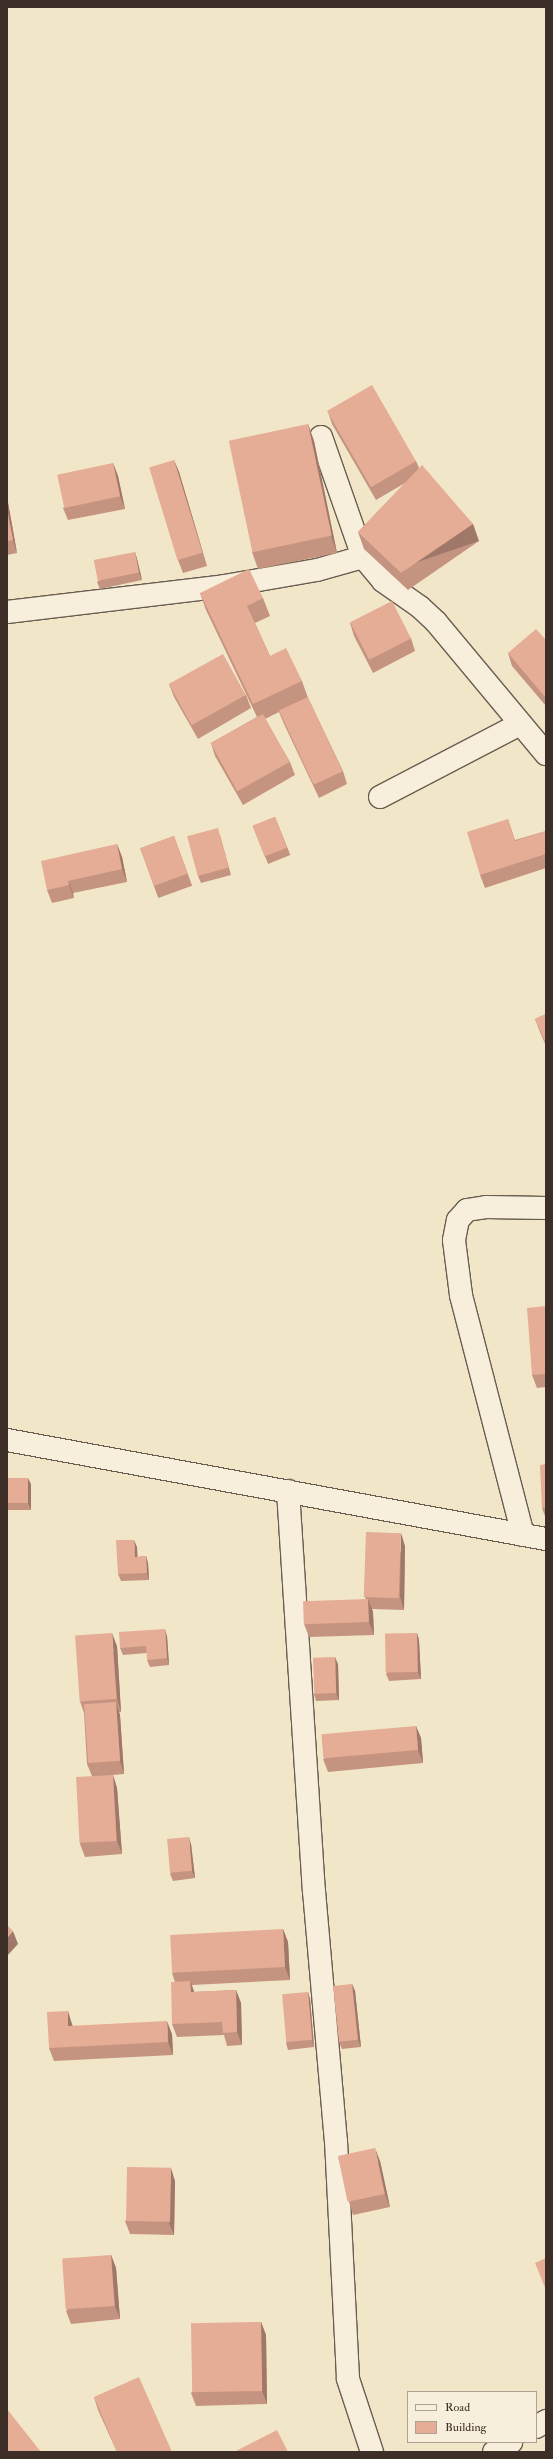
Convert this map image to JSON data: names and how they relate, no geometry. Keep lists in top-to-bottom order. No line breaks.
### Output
{"legend":["Road","Building"]}
